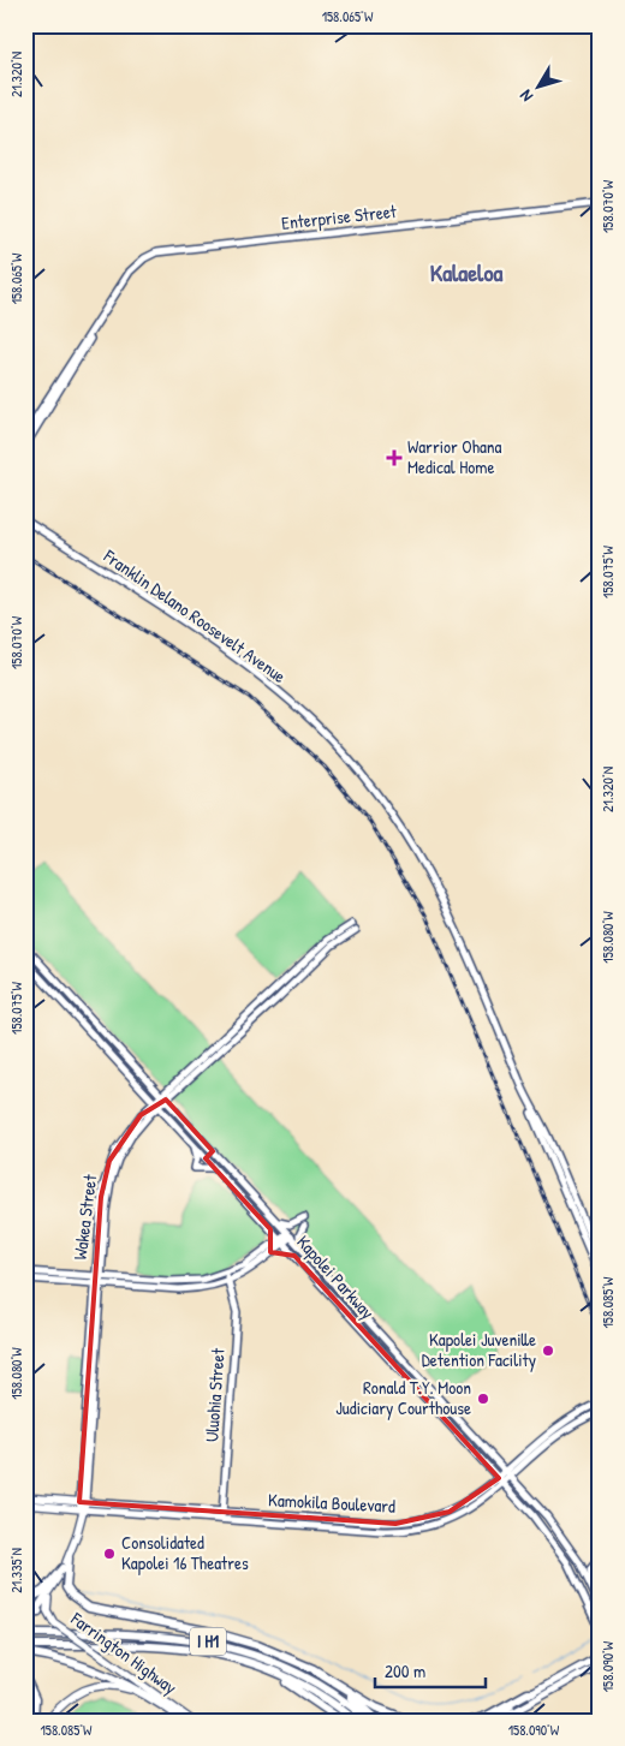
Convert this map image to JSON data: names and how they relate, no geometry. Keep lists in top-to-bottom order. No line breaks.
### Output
{"streets":{"highway":["I H1"],"main road":["Enterprise Street","Franklin Delano Roosevelt Avenue","Wakea Street","Kapolei Parkway","Uluohia Street","Kamokila Boulevard","Farrington Highway"]},"crossings":[["Wakea Street","Kapolei Parkway"],["Wakea Street","Kamokila Boulevard"],["Wakea Street","I H1"],["Wakea Street","Farrington Highway"],["Kapolei Parkway","Kamokila Boulevard"],["Uluohia Street","Kamokila Boulevard"]],"districts":["Kalaeloa"],"places":{"health":["Warrior Ohana Medical Home"],"other":["Kapolei Juvenille Detention Facility","Ronald T.Y. Moon Judiciary Courthouse","Consolidated Kapolei 16 Theatres"]},"scale_bar":"200 m","north":"bottom left","coordinates":["158.065°W","21.320°N","158.070°W","158.075°W","158.080°W","158.085°W","21.335°N","158.090°W"]}
